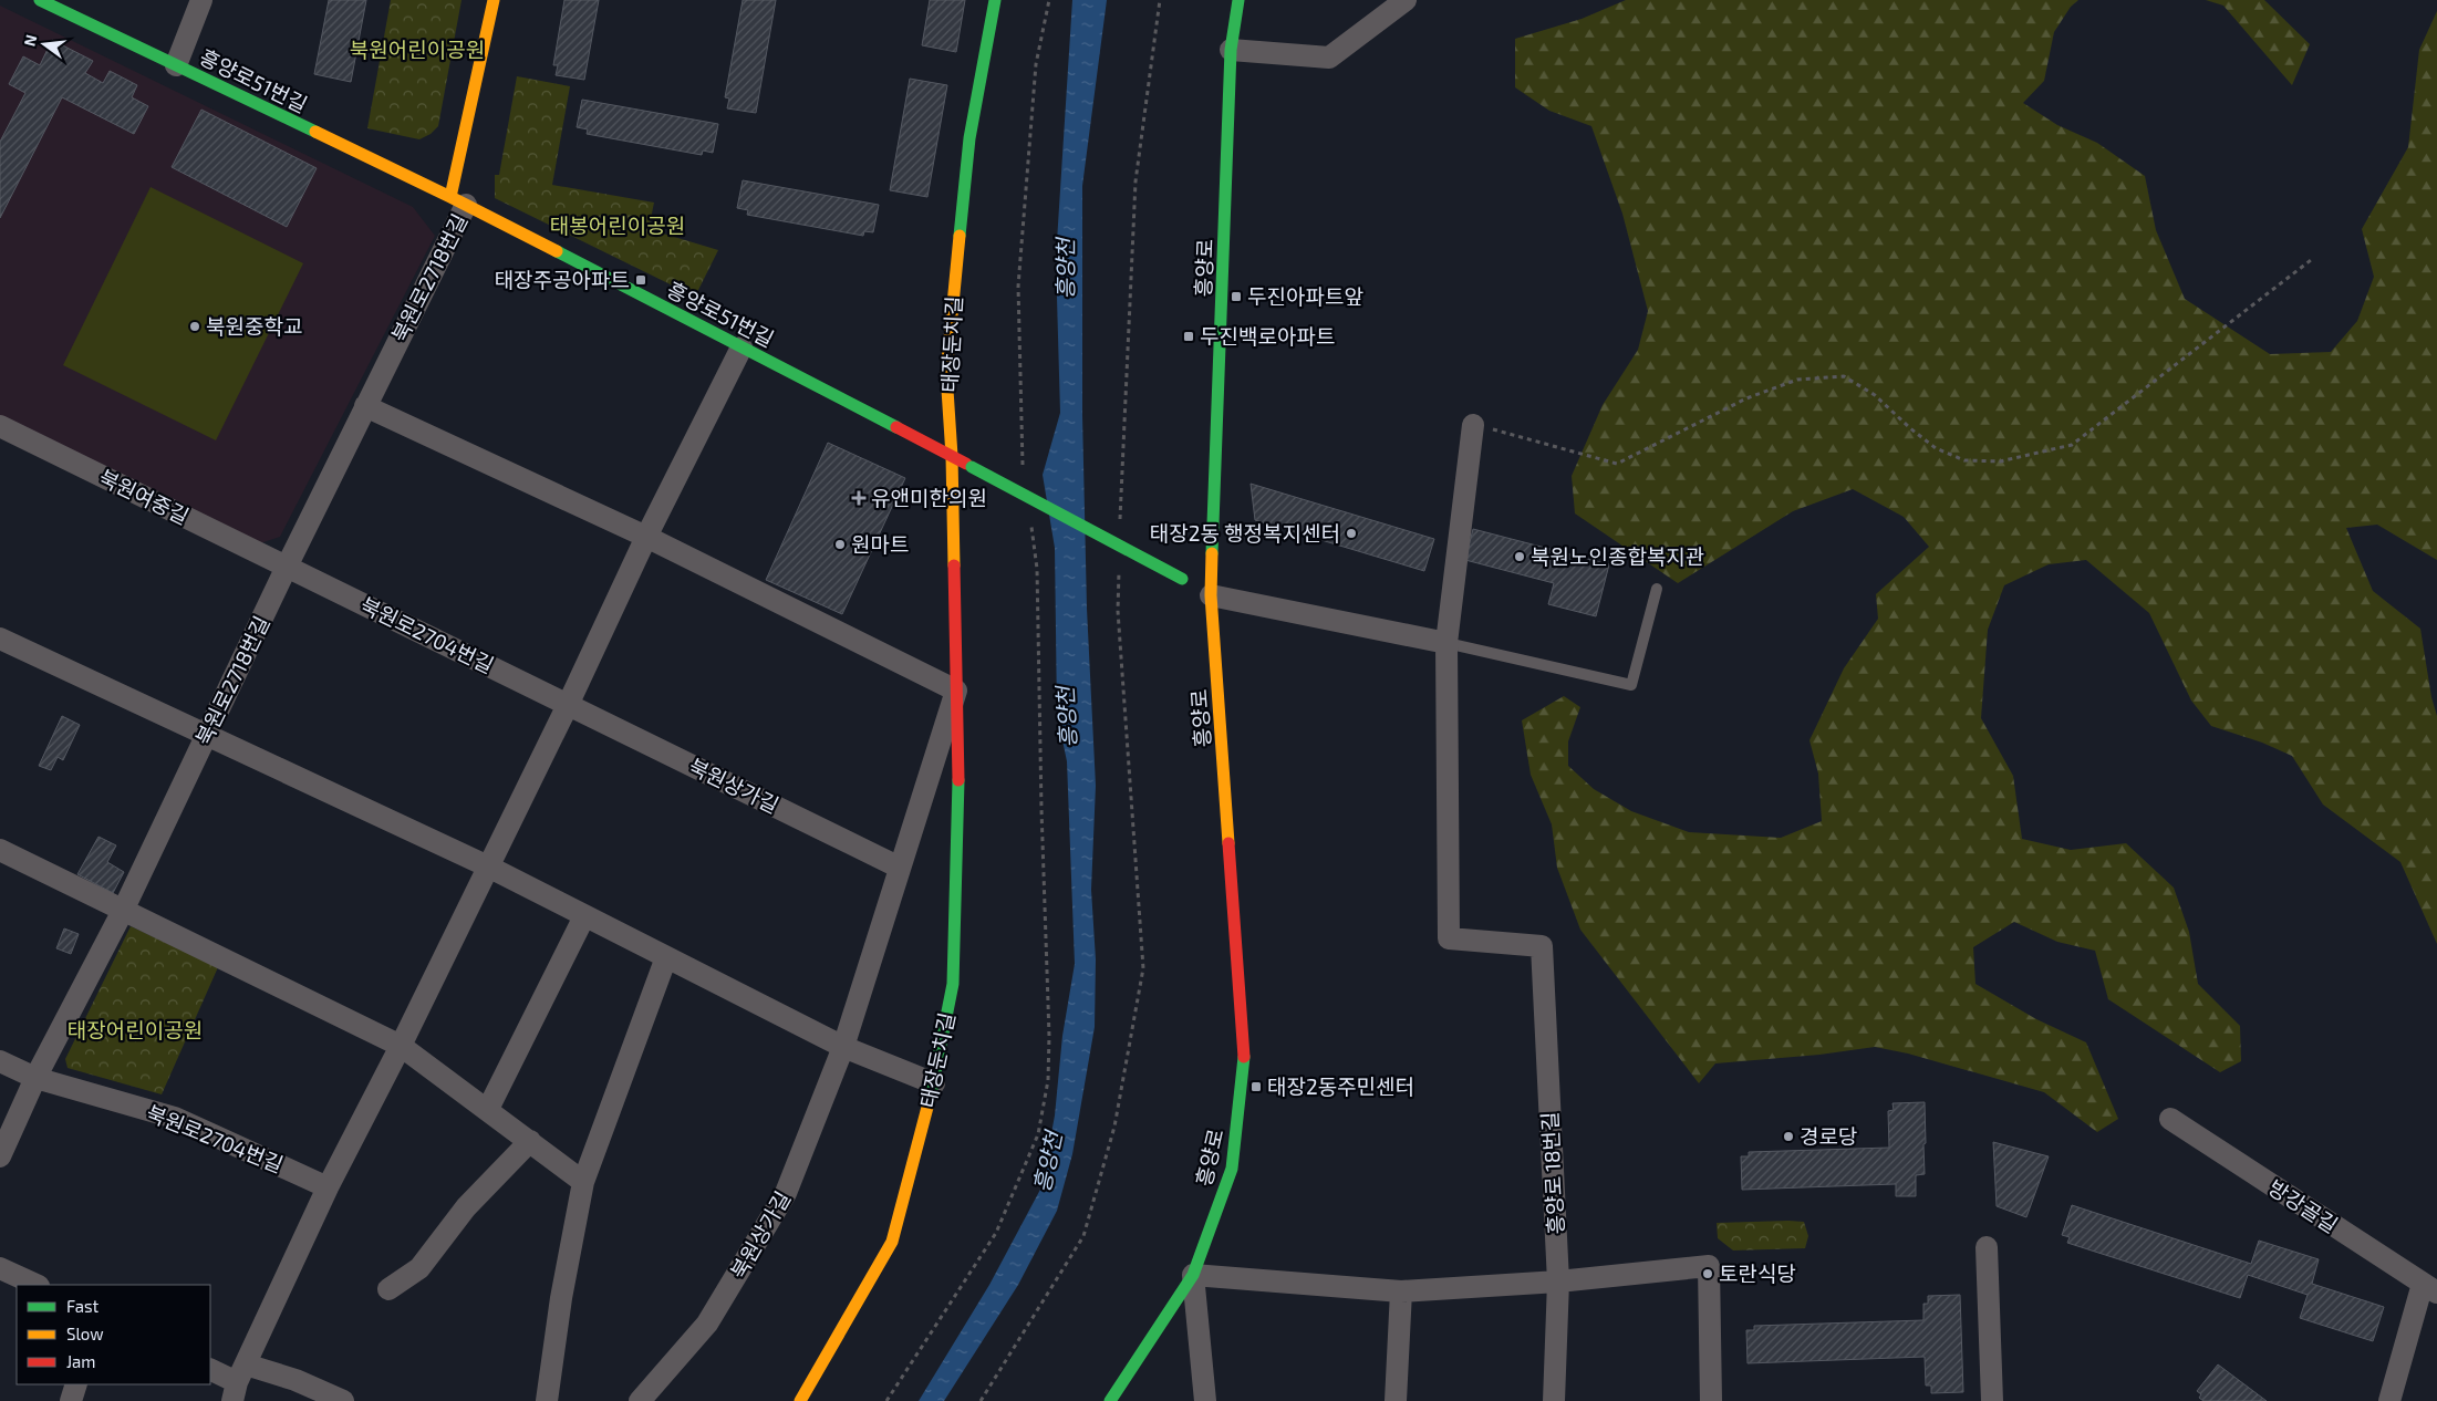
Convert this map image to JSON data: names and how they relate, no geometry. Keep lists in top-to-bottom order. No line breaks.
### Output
{"streets":{"street":["흥양로51번길","흥양로","북원로2718번길","태장둔치길","북원여중길","북원로2704번길","북원상가길","흥양로 18번길","방강골길"]},"crossings":[["흥양로51번길","흥양로"],["흥양로51번길","북원로2718번길"],["흥양로51번길","태장둔치길"],["북원로2718번길","북원여중길"],["북원로2718번길","북원로2704번길"],["태장둔치길","북원상가길"],["북원여중길","북원로2704번길"],["북원로2704번길","북원상가길"]],"water":["흥양천"],"parks":["북원어린이공원","태봉어린이공원","태장어린이공원"],"places":{"transit":["태장주공아파트","두진아파트앞","두진백로아파트","태장2동주민센터"],"other":["북원중학교","태장2동 행정복지센터","원마트","북원노인종합복지관","경로당","토란식당"],"health":["유앤미한의원"]},"legend":["Fast","Slow","Jam"],"north":"left"}
